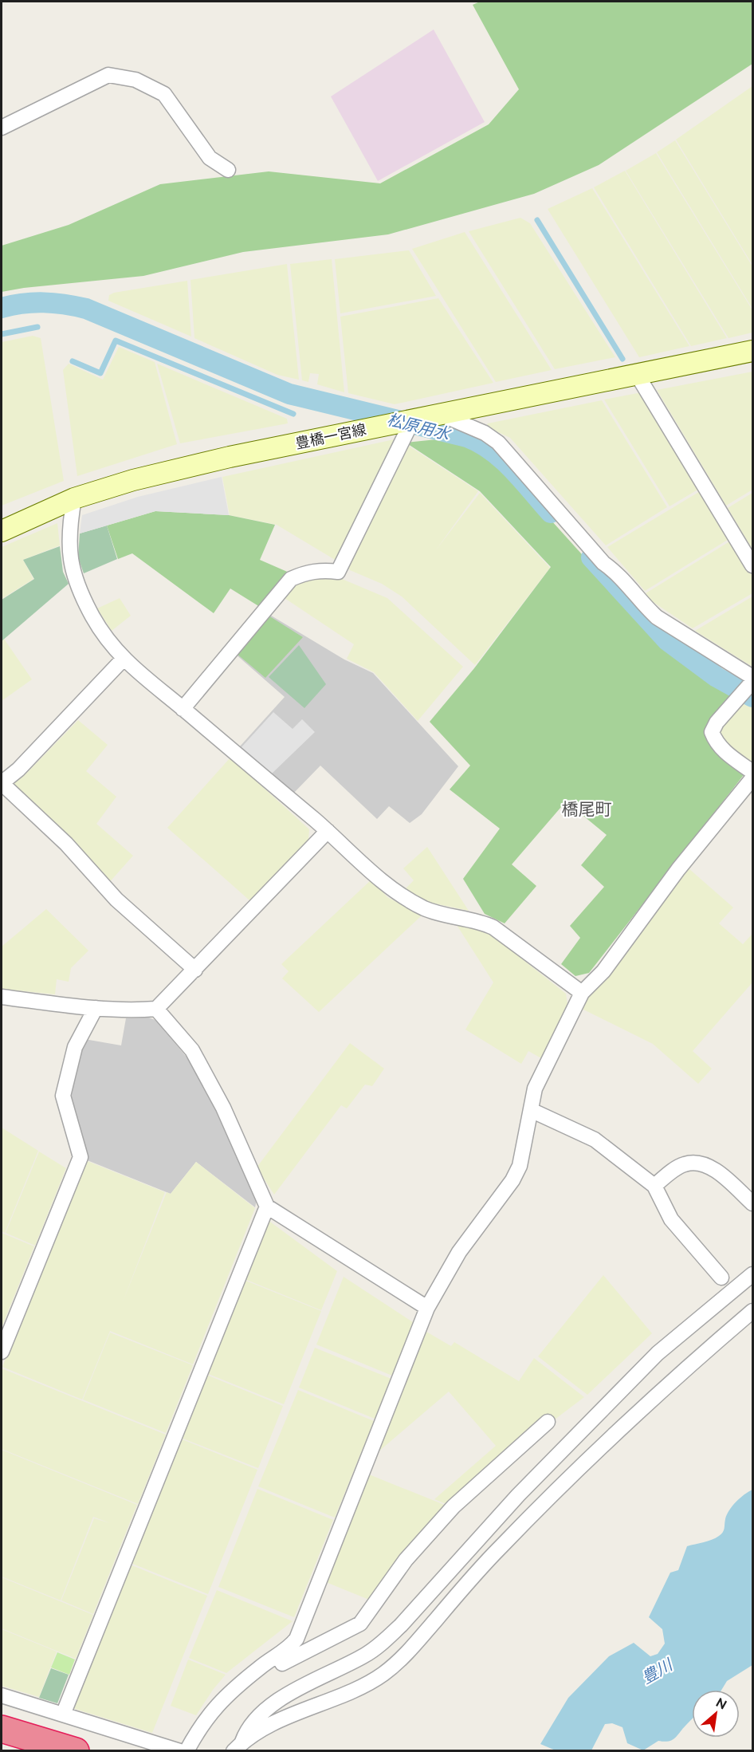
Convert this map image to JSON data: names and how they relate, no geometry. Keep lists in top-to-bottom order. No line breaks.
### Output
{"streets":{"main road":["豊橋一宮線"]},"districts":["橋尾町"],"water":["松原用水","豊川"],"north":"top right"}
